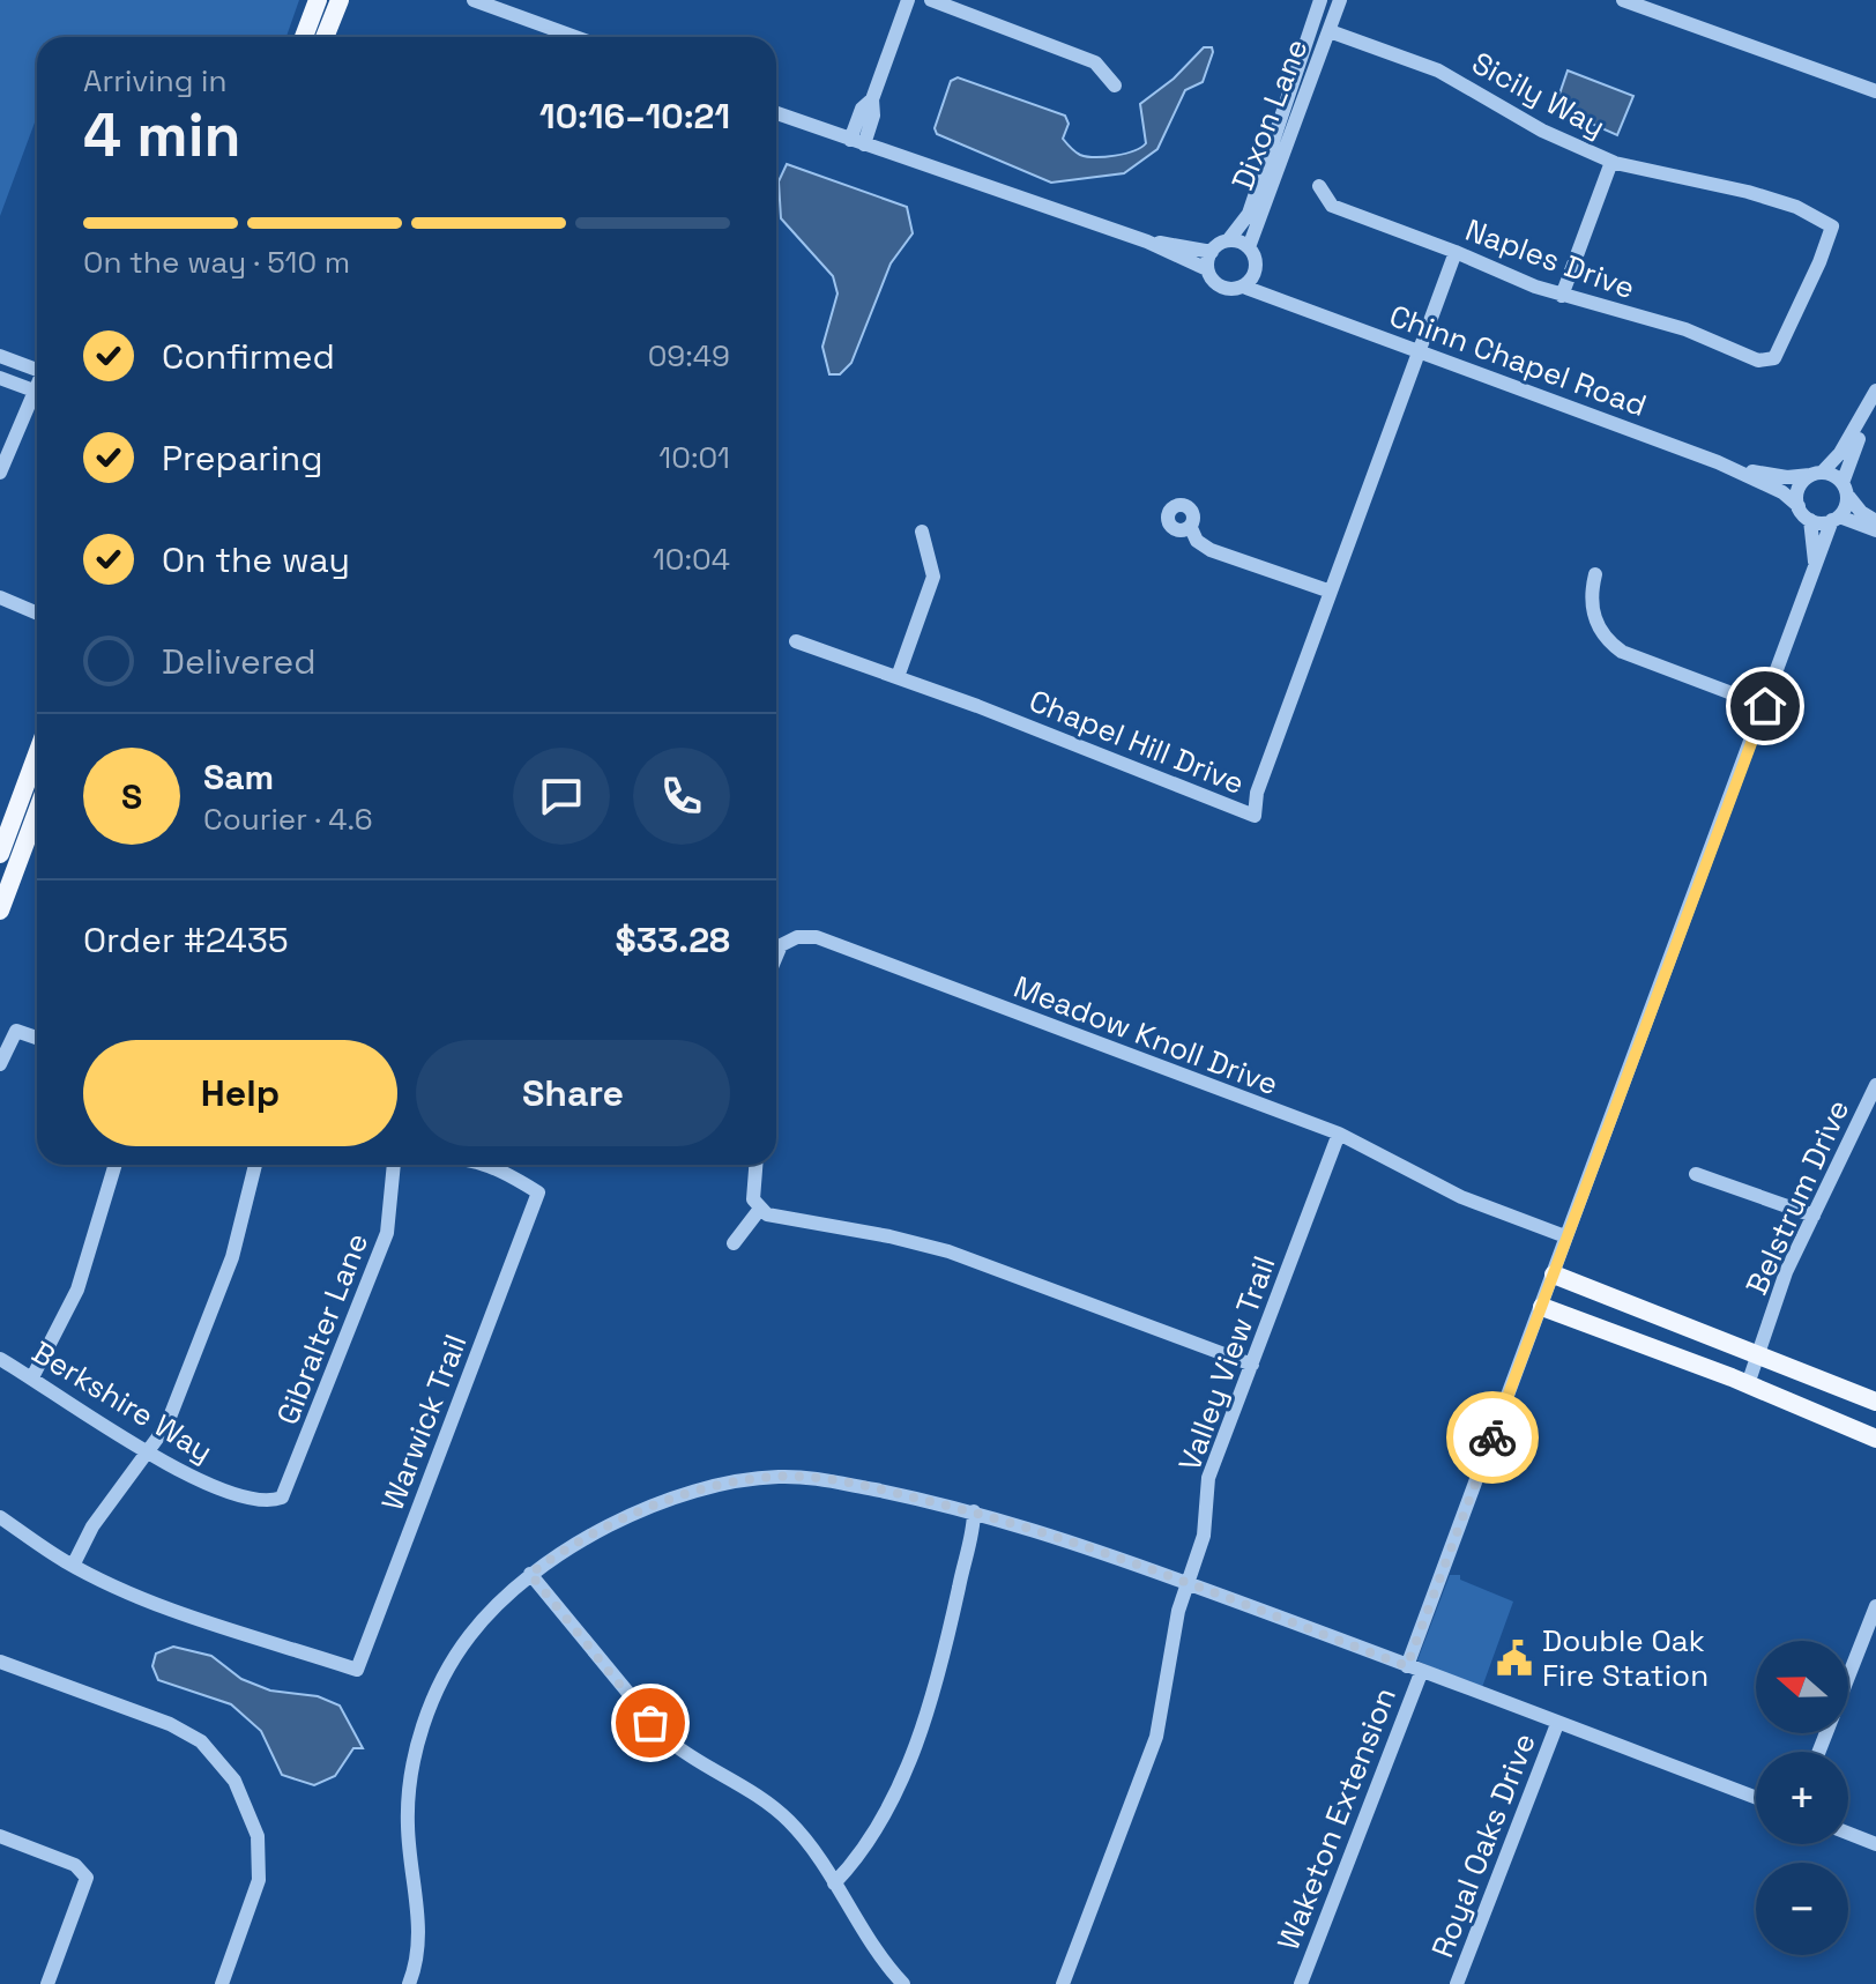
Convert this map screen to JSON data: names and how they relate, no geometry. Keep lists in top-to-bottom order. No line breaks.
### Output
{"streets":{"street":["Sicily Way","Dixon Lane","Naples Drive","Chinn Chapel Road","Chapel Hill Drive","Meadow Knoll Drive","Belstrum Drive","Gibralter Lane","Valley View Trail","Berkshire Way","Warwick Trail","Waketon Extension","Royal Oaks Drive"]},"crossings":[["Sicily Way","Dixon Lane"],["Sicily Way","Naples Drive"],["Dixon Lane","Chinn Chapel Road"],["Naples Drive","Chapel Hill Drive"],["Chinn Chapel Road","Chapel Hill Drive"],["Chinn Chapel Road","Waketon Extension"],["Meadow Knoll Drive","Valley View Trail"],["Meadow Knoll Drive","Waketon Extension"],["Gibralter Lane","Berkshire Way"]],"places":{"public building":["Double Oak Fire Station"]},"north":"left","page":{"heading":["4 min","Arriving in","10:16–10:21"],"panel":["Sam","Courier · 4.6","Order #2435","$33.28"],"bar":"On the way · 510 m","list":[["Confirmed","09:49"],["Preparing","10:01"],["On the way","10:04"],"Delivered"],"round":"S","buttons":["Help","Share"],"map_buttons":["+","−"]}}
